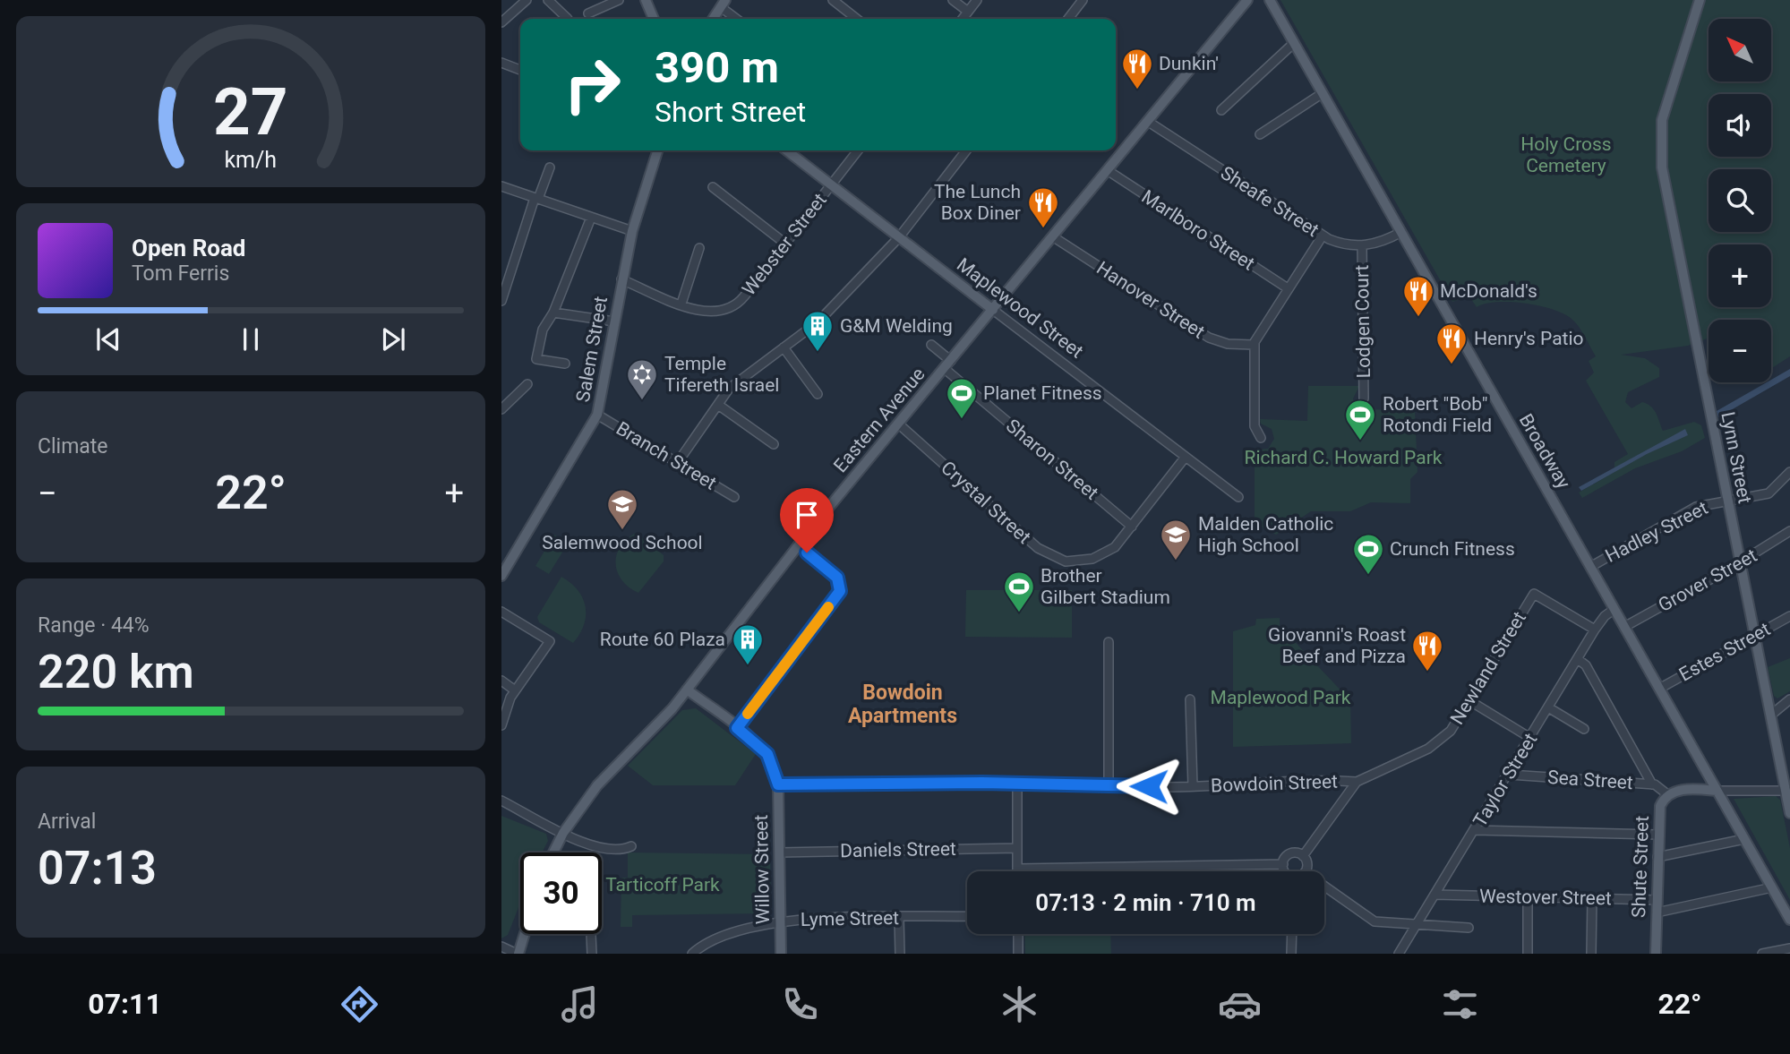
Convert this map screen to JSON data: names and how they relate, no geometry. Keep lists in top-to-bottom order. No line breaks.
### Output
{"streets":{"main road":["Maplewood Street","Salem Street","Eastern Avenue","Broadway","Lynn Street","Shute Street","Willow Street"],"street":["Sheafe Street","Marlboro Street","Webster Street","Hanover Street","Lodgen Court","Branch Street","Sharon Street","Crystal Street","Hadley Street","Grover Street","Estes Street","Newland Street","Taylor Street","Sea Street","Bowdoin Street","Daniels Street","Westover Street","Lyme Street"]},"crossings":[["Sheafe Street","Lodgen Court"],["Sheafe Street","Eastern Avenue"],["Sheafe Street","Broadway"],["Marlboro Street","Eastern Avenue"],["Webster Street","Maplewood Street"],["Webster Street","Salem Street"],["Hanover Street","Eastern Avenue"],["Maplewood Street","Eastern Avenue"],["Maplewood Street","Crystal Street"],["Salem Street","Branch Street"],["Eastern Avenue","Sharon Street"],["Eastern Avenue","Crystal Street"],["Eastern Avenue","Willow Street"],["Broadway","Hadley Street"],["Broadway","Grover Street"],["Broadway","Estes Street"],["Broadway","Taylor Street"],["Broadway","Shute Street"],["Lynn Street","Hadley Street"],["Lynn Street","Grover Street"],["Lynn Street","Estes Street"],["Lynn Street","Shute Street"],["Sharon Street","Crystal Street"],["Newland Street","Taylor Street"],["Newland Street","Bowdoin Street"],["Taylor Street","Sea Street"],["Taylor Street","Westover Street"],["Sea Street","Shute Street"],["Bowdoin Street","Willow Street"],["Daniels Street","Willow Street"],["Shute Street","Westover Street"],["Willow Street","Lyme Street"]],"districts":["Bowdoin Apartments"],"parks":["Holy Cross Cemetery","Richard C. Howard Park","Maplewood Park","Tarticoff Park"],"places":{"restaurant":["Dunkin'","The Lunch Box Diner","McDonald's","Henry's Patio","Giovanni's Roast Beef and Pizza"],"building":["G&M Welding","Route 60 Plaza"],"synagogue":["Temple Tifereth Israel"],"sports":["Planet Fitness","Robert \"Bob\" Rotondi Field","Crunch Fitness","Brother Gilbert Stadium"],"school or university":["Salemwood School","Malden Catholic High School"]},"north":"top left","page":{"map_buttons":["+","−"],"turn":["390 m","Short Street"],"song":["Open Road","Tom Ferris"],"tile":["Climate",["Range · 44%","220 km"],["Arrival","07:13"]],"heat":["−","22°","+"],"limit":"30","trip":"07:13 · 2 min · 710 m","tabs":["07:11","22°"],"gauge":["27","km/h"]}}
